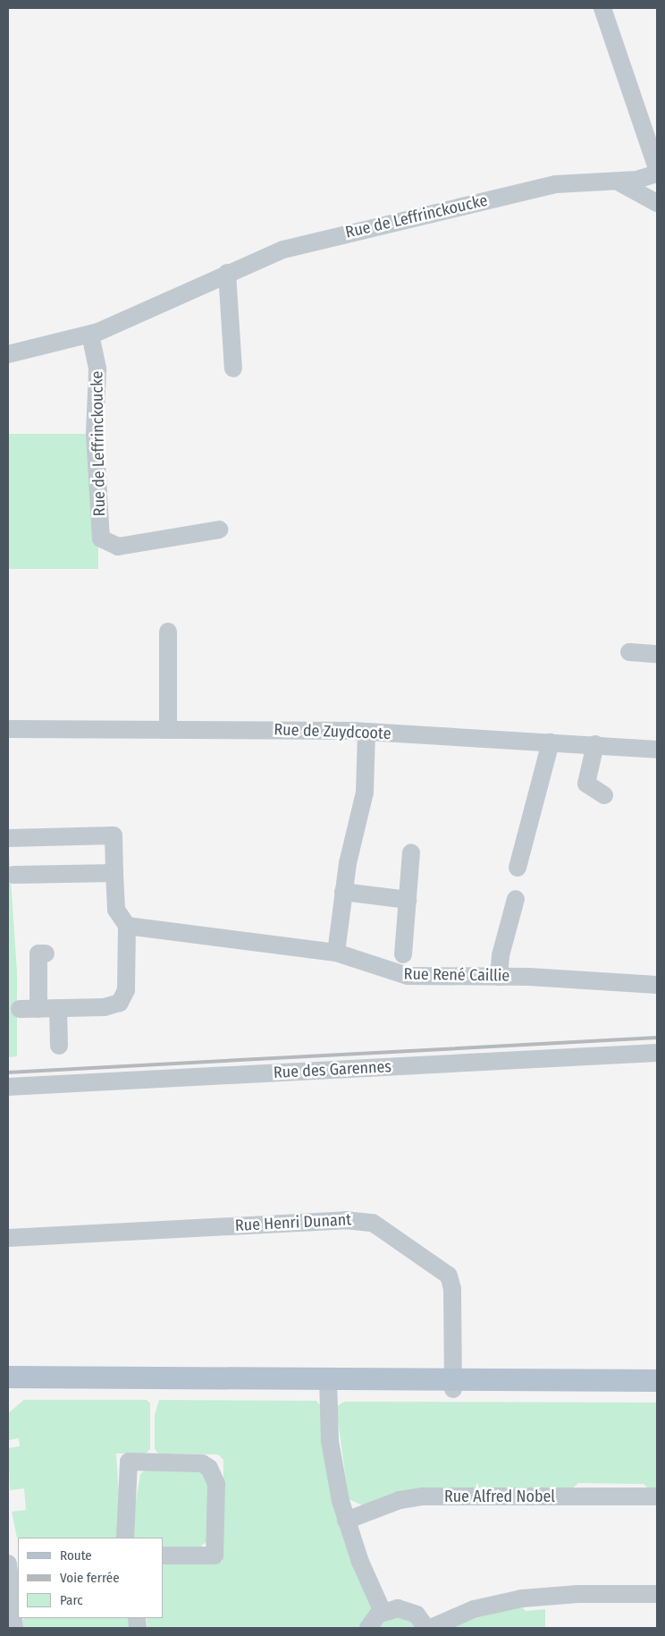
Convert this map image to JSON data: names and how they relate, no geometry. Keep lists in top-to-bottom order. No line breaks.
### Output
{"streets":{"street":["Rue de Leffrinckoucke","Rue de Zuydcoote","Rue René Caillie","Rue des Garennes","Rue Henri Dunant","Rue Alfred Nobel"]},"legend":["Route","Voie ferrée","Parc"]}
